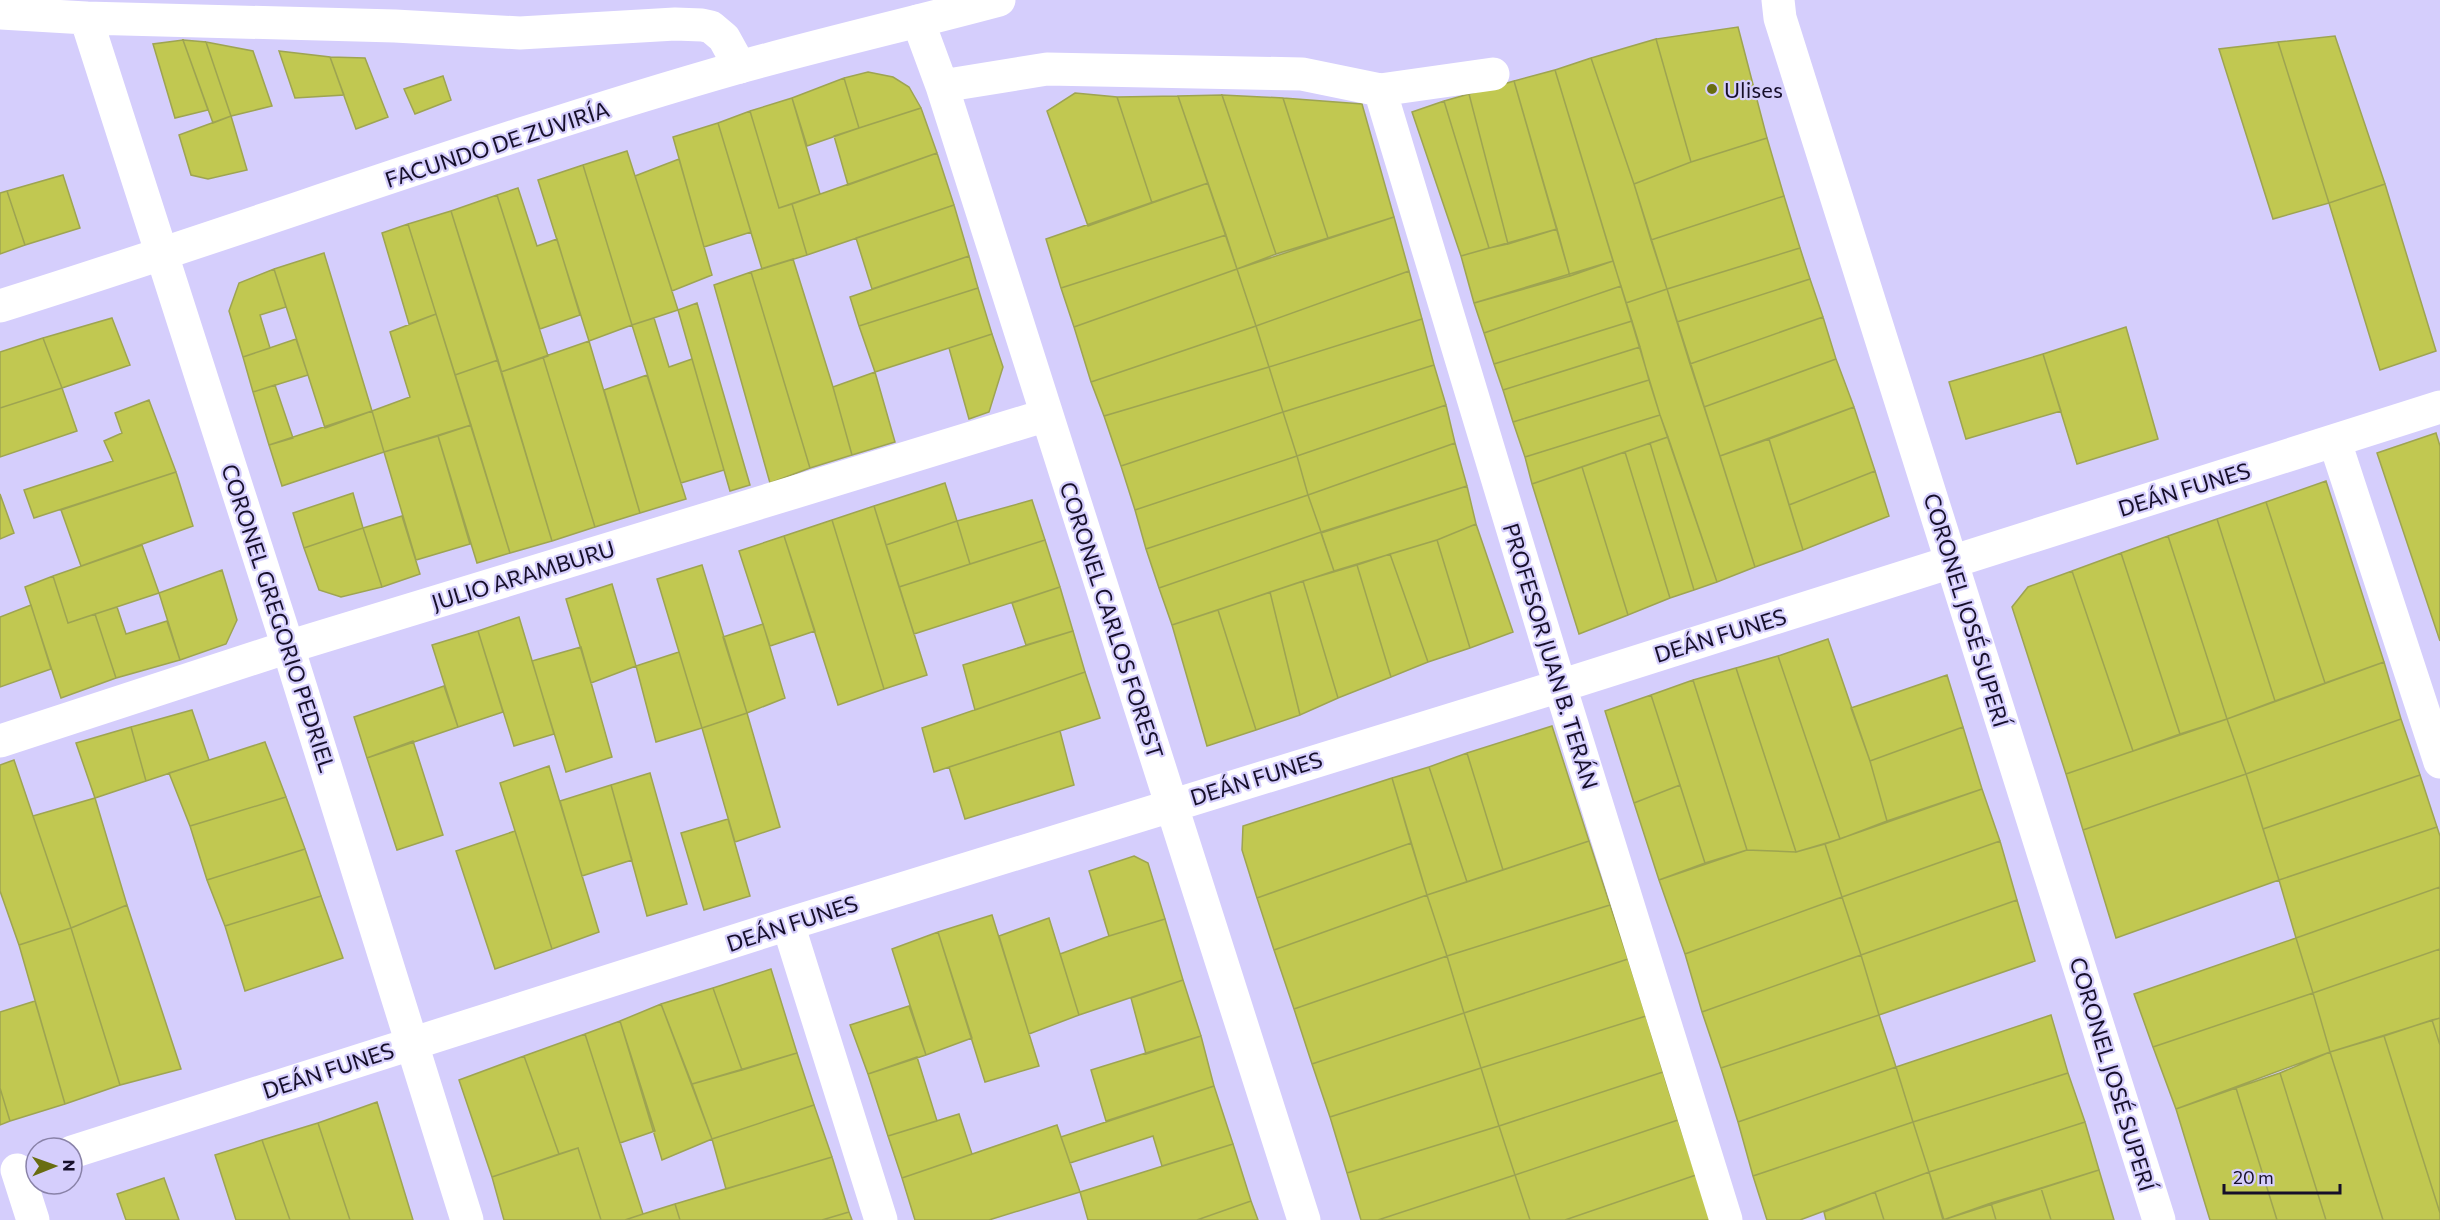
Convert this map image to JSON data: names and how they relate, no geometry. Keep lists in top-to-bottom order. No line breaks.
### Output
{"streets":{"street":["FACUNDO DE ZUVIRÍA","DEÁN FUNES","JULIO ARAMBURU","CORONEL JOSÉ SUPERÍ","CORONEL GREGORIO PEDRIEL","CORONEL CARLOS FOREST","PROFESOR JUAN B. TERÁN"]},"crossings":[["FACUNDO DE ZUVIRÍA","CORONEL GREGORIO PEDRIEL"],["FACUNDO DE ZUVIRÍA","CORONEL CARLOS FOREST"],["DEÁN FUNES","CORONEL JOSÉ SUPERÍ"],["DEÁN FUNES","CORONEL GREGORIO PEDRIEL"],["DEÁN FUNES","CORONEL CARLOS FOREST"],["DEÁN FUNES","PROFESOR JUAN B. TERÁN"],["JULIO ARAMBURU","CORONEL GREGORIO PEDRIEL"],["JULIO ARAMBURU","CORONEL CARLOS FOREST"]],"places":["Ulises"],"scale_bar":"20 m","north":"right"}
